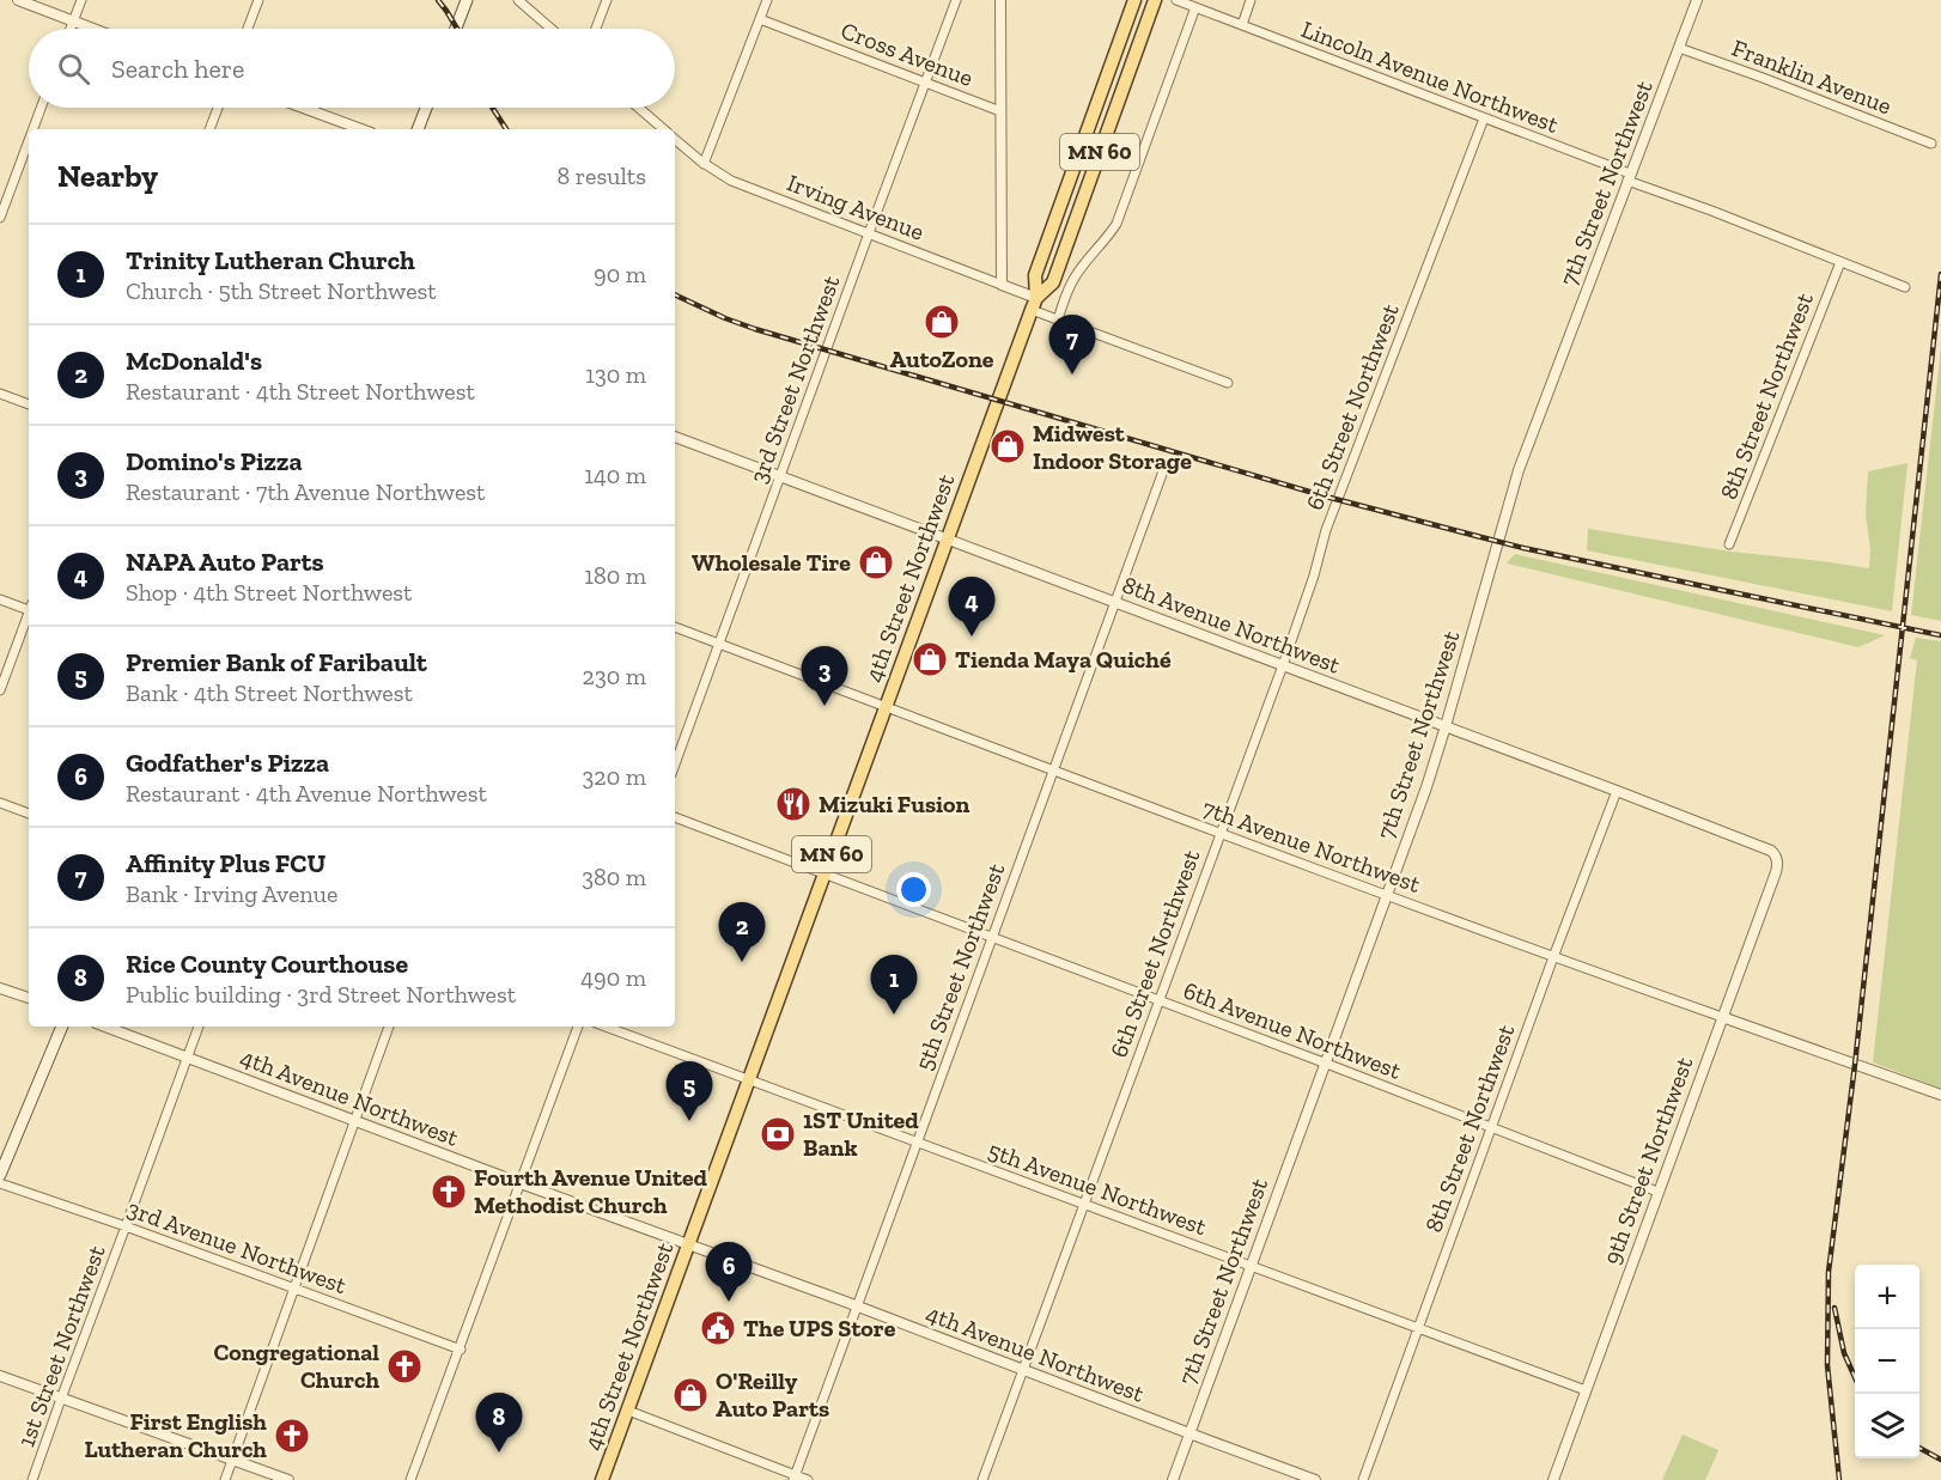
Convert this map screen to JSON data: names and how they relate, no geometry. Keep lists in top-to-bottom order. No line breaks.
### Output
{"streets":{"main road":["MN 60","4th Street Northwest"],"street":["Cross Avenue","Lincoln Avenue Northwest","Franklin Avenue","7th Street Northwest","Irving Avenue","3rd Street Northwest","8th Street Northwest","6th Street Northwest","8th Avenue Northwest","7th Avenue Northwest","5th Street Northwest","6th Avenue Northwest","4th Avenue Northwest","9th Street Northwest","5th Avenue Northwest","3rd Avenue Northwest","1st Street Northwest"]},"crossings":[["Cross Avenue","3rd Street Northwest"],["Lincoln Avenue Northwest","7th Street Northwest"],["Lincoln Avenue Northwest","8th Street Northwest"],["Lincoln Avenue Northwest","6th Street Northwest"],["Franklin Avenue","7th Street Northwest"],["MN 60","Irving Avenue"],["MN 60","4th Street Northwest"],["7th Street Northwest","8th Avenue Northwest"],["7th Street Northwest","7th Avenue Northwest"],["7th Street Northwest","6th Avenue Northwest"],["7th Street Northwest","4th Avenue Northwest"],["7th Street Northwest","5th Avenue Northwest"],["Irving Avenue","3rd Street Northwest"],["Irving Avenue","4th Street Northwest"],["3rd Street Northwest","8th Avenue Northwest"],["3rd Street Northwest","7th Avenue Northwest"],["8th Street Northwest","8th Avenue Northwest"],["8th Street Northwest","7th Avenue Northwest"],["8th Street Northwest","6th Avenue Northwest"],["8th Street Northwest","5th Avenue Northwest"],["6th Street Northwest","8th Avenue Northwest"],["6th Street Northwest","7th Avenue Northwest"],["6th Street Northwest","6th Avenue Northwest"],["6th Street Northwest","4th Avenue Northwest"],["6th Street Northwest","5th Avenue Northwest"],["4th Street Northwest","8th Avenue Northwest"],["4th Street Northwest","7th Avenue Northwest"],["4th Street Northwest","6th Avenue Northwest"],["4th Street Northwest","4th Avenue Northwest"],["4th Street Northwest","5th Avenue Northwest"],["8th Avenue Northwest","5th Street Northwest"],["8th Avenue Northwest","9th Street Northwest"],["7th Avenue Northwest","5th Street Northwest"],["7th Avenue Northwest","9th Street Northwest"],["5th Street Northwest","6th Avenue Northwest"],["5th Street Northwest","4th Avenue Northwest"],["5th Street Northwest","5th Avenue Northwest"],["6th Avenue Northwest","9th Street Northwest"],["4th Avenue Northwest","1st Street Northwest"],["9th Street Northwest","5th Avenue Northwest"],["3rd Avenue Northwest","1st Street Northwest"]],"places":{"shop":["AutoZone","Midwest Indoor Storage","Wholesale Tire","Tienda Maya Quiché","O'Reilly Auto Parts"],"restaurant":["Mizuki Fusion"],"bank":["1ST United Bank"],"church":["Fourth Avenue United Methodist Church","Congregational Church","First English Lutheran Church"],"public building":["The UPS Store"]},"page":{"search":"Search here","heading":["Nearby","8 results"],"list":[{"mark":"1","name":"Trinity Lutheran Church","note":"Church · 5th Street Northwest","value":"90 m"},{"mark":"2","name":"McDonald's","note":"Restaurant · 4th Street Northwest","value":"130 m"},{"mark":"3","name":"Domino's Pizza","note":"Restaurant · 7th Avenue Northwest","value":"140 m"},{"mark":"4","name":"NAPA Auto Parts","note":"Shop · 4th Street Northwest","value":"180 m"},{"mark":"5","name":"Premier Bank of Faribault","note":"Bank · 4th Street Northwest","value":"230 m"},{"mark":"6","name":"Godfather's Pizza","note":"Restaurant · 4th Avenue Northwest","value":"320 m"},{"mark":"7","name":"Affinity Plus FCU","note":"Bank · Irving Avenue","value":"380 m"},{"mark":"8","name":"Rice County Courthouse","note":"Public building · 3rd Street Northwest","value":"490 m"}],"pins":["7","4","3","2","1","5","6","8"],"map_buttons":["+","−"]}}
